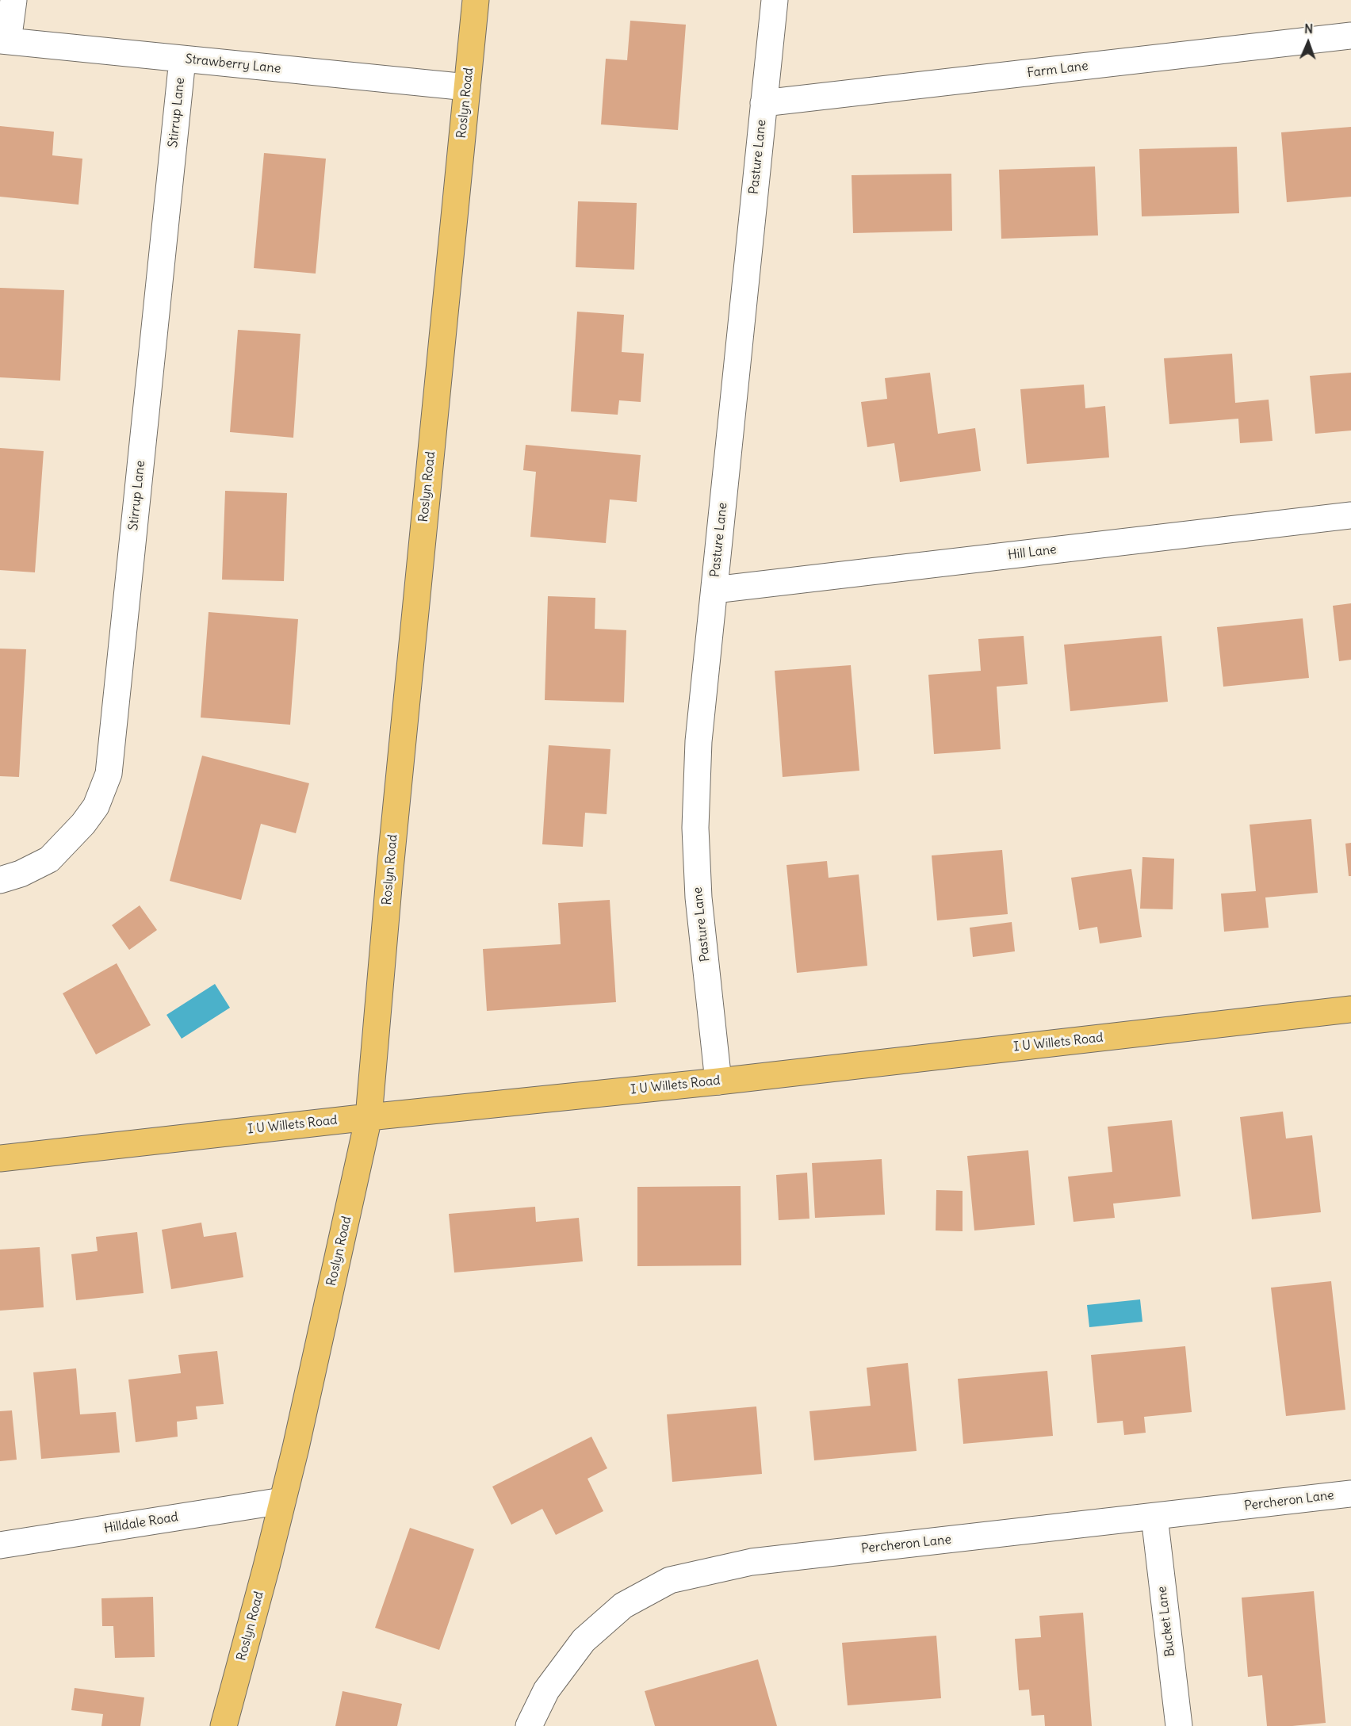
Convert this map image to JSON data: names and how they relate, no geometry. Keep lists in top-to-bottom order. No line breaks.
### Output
{"streets":{"main road":["Roslyn Road","I U Willets Road"],"street":["Strawberry Lane","Farm Lane","Stirrup Lane","Pasture Lane","Hill Lane","Percheron Lane","Hilldale Road","Bucket Lane"]},"crossings":[["Strawberry Lane","Roslyn Road"],["Strawberry Lane","Stirrup Lane"],["Farm Lane","Pasture Lane"],["Roslyn Road","I U Willets Road"],["Roslyn Road","Hilldale Road"],["Pasture Lane","Hill Lane"],["Pasture Lane","I U Willets Road"],["Percheron Lane","Bucket Lane"]],"north":"top"}
